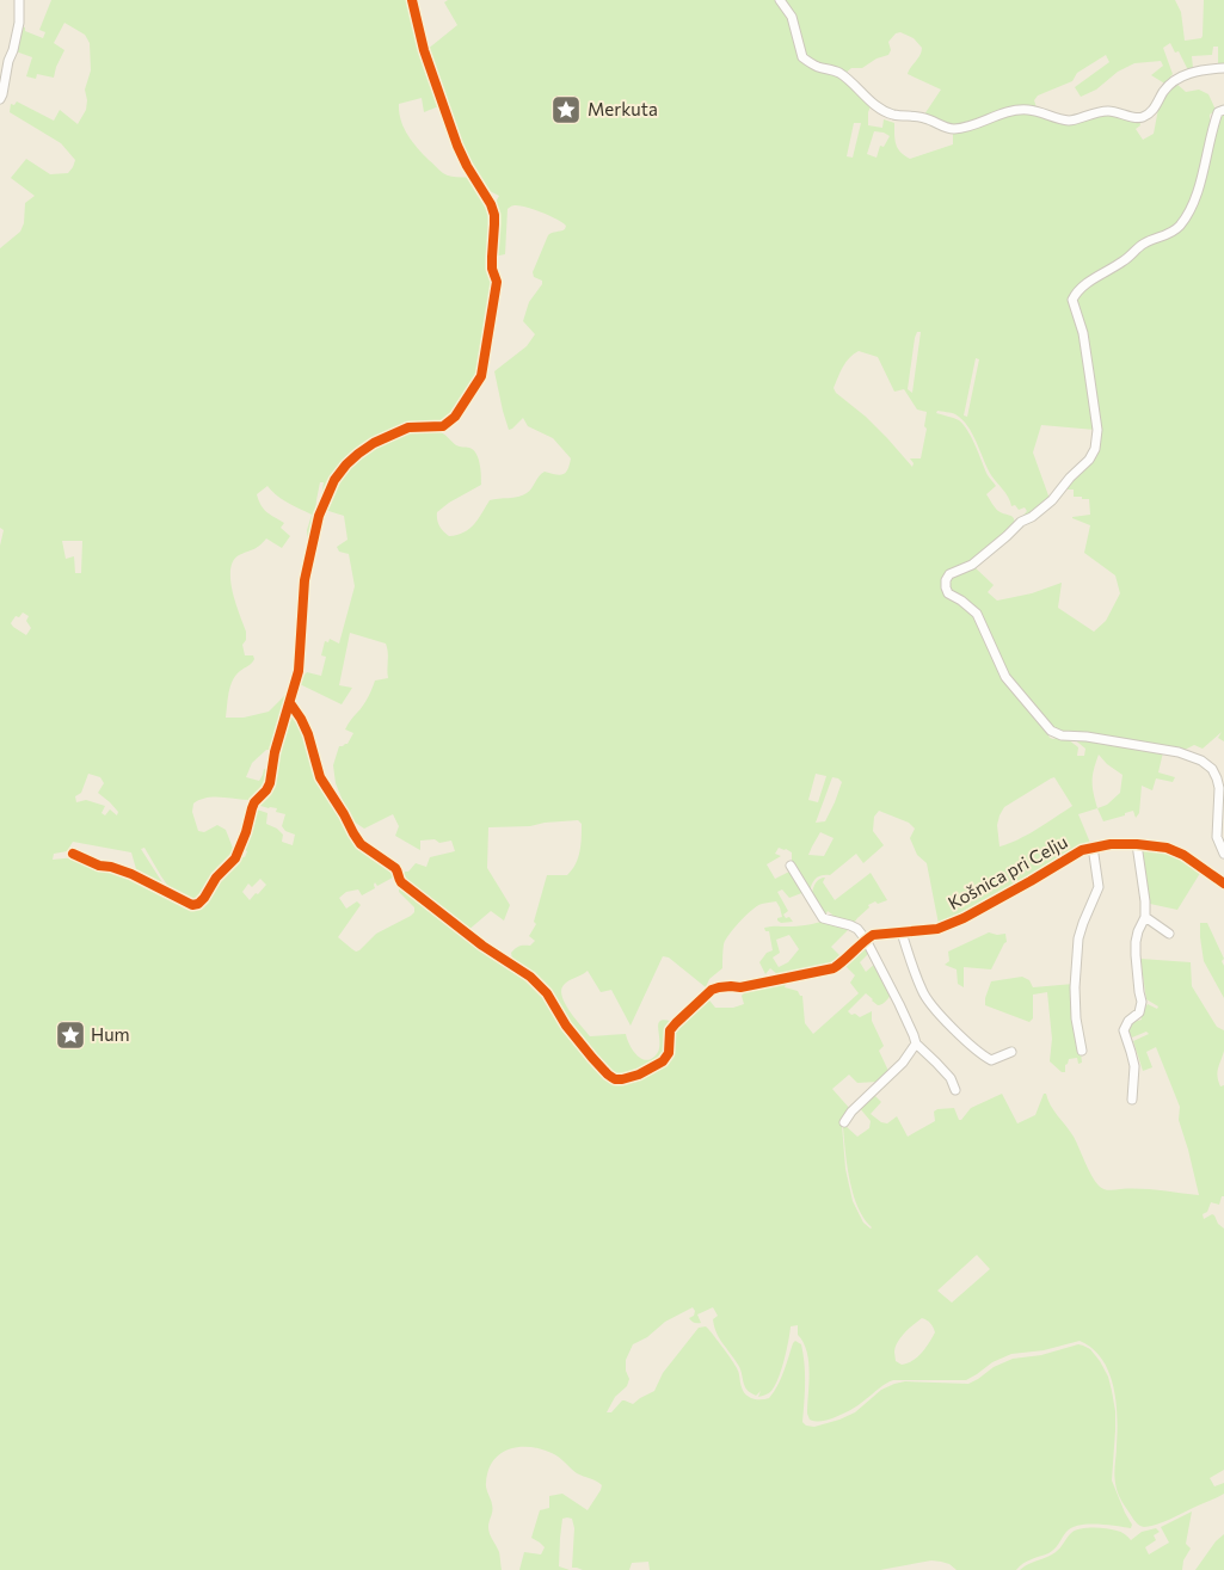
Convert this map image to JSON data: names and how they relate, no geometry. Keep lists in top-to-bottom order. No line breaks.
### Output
{"streets":{"street":["Košnica pri Celju"]},"places":{"place":["Merkuta","Hum"]}}
